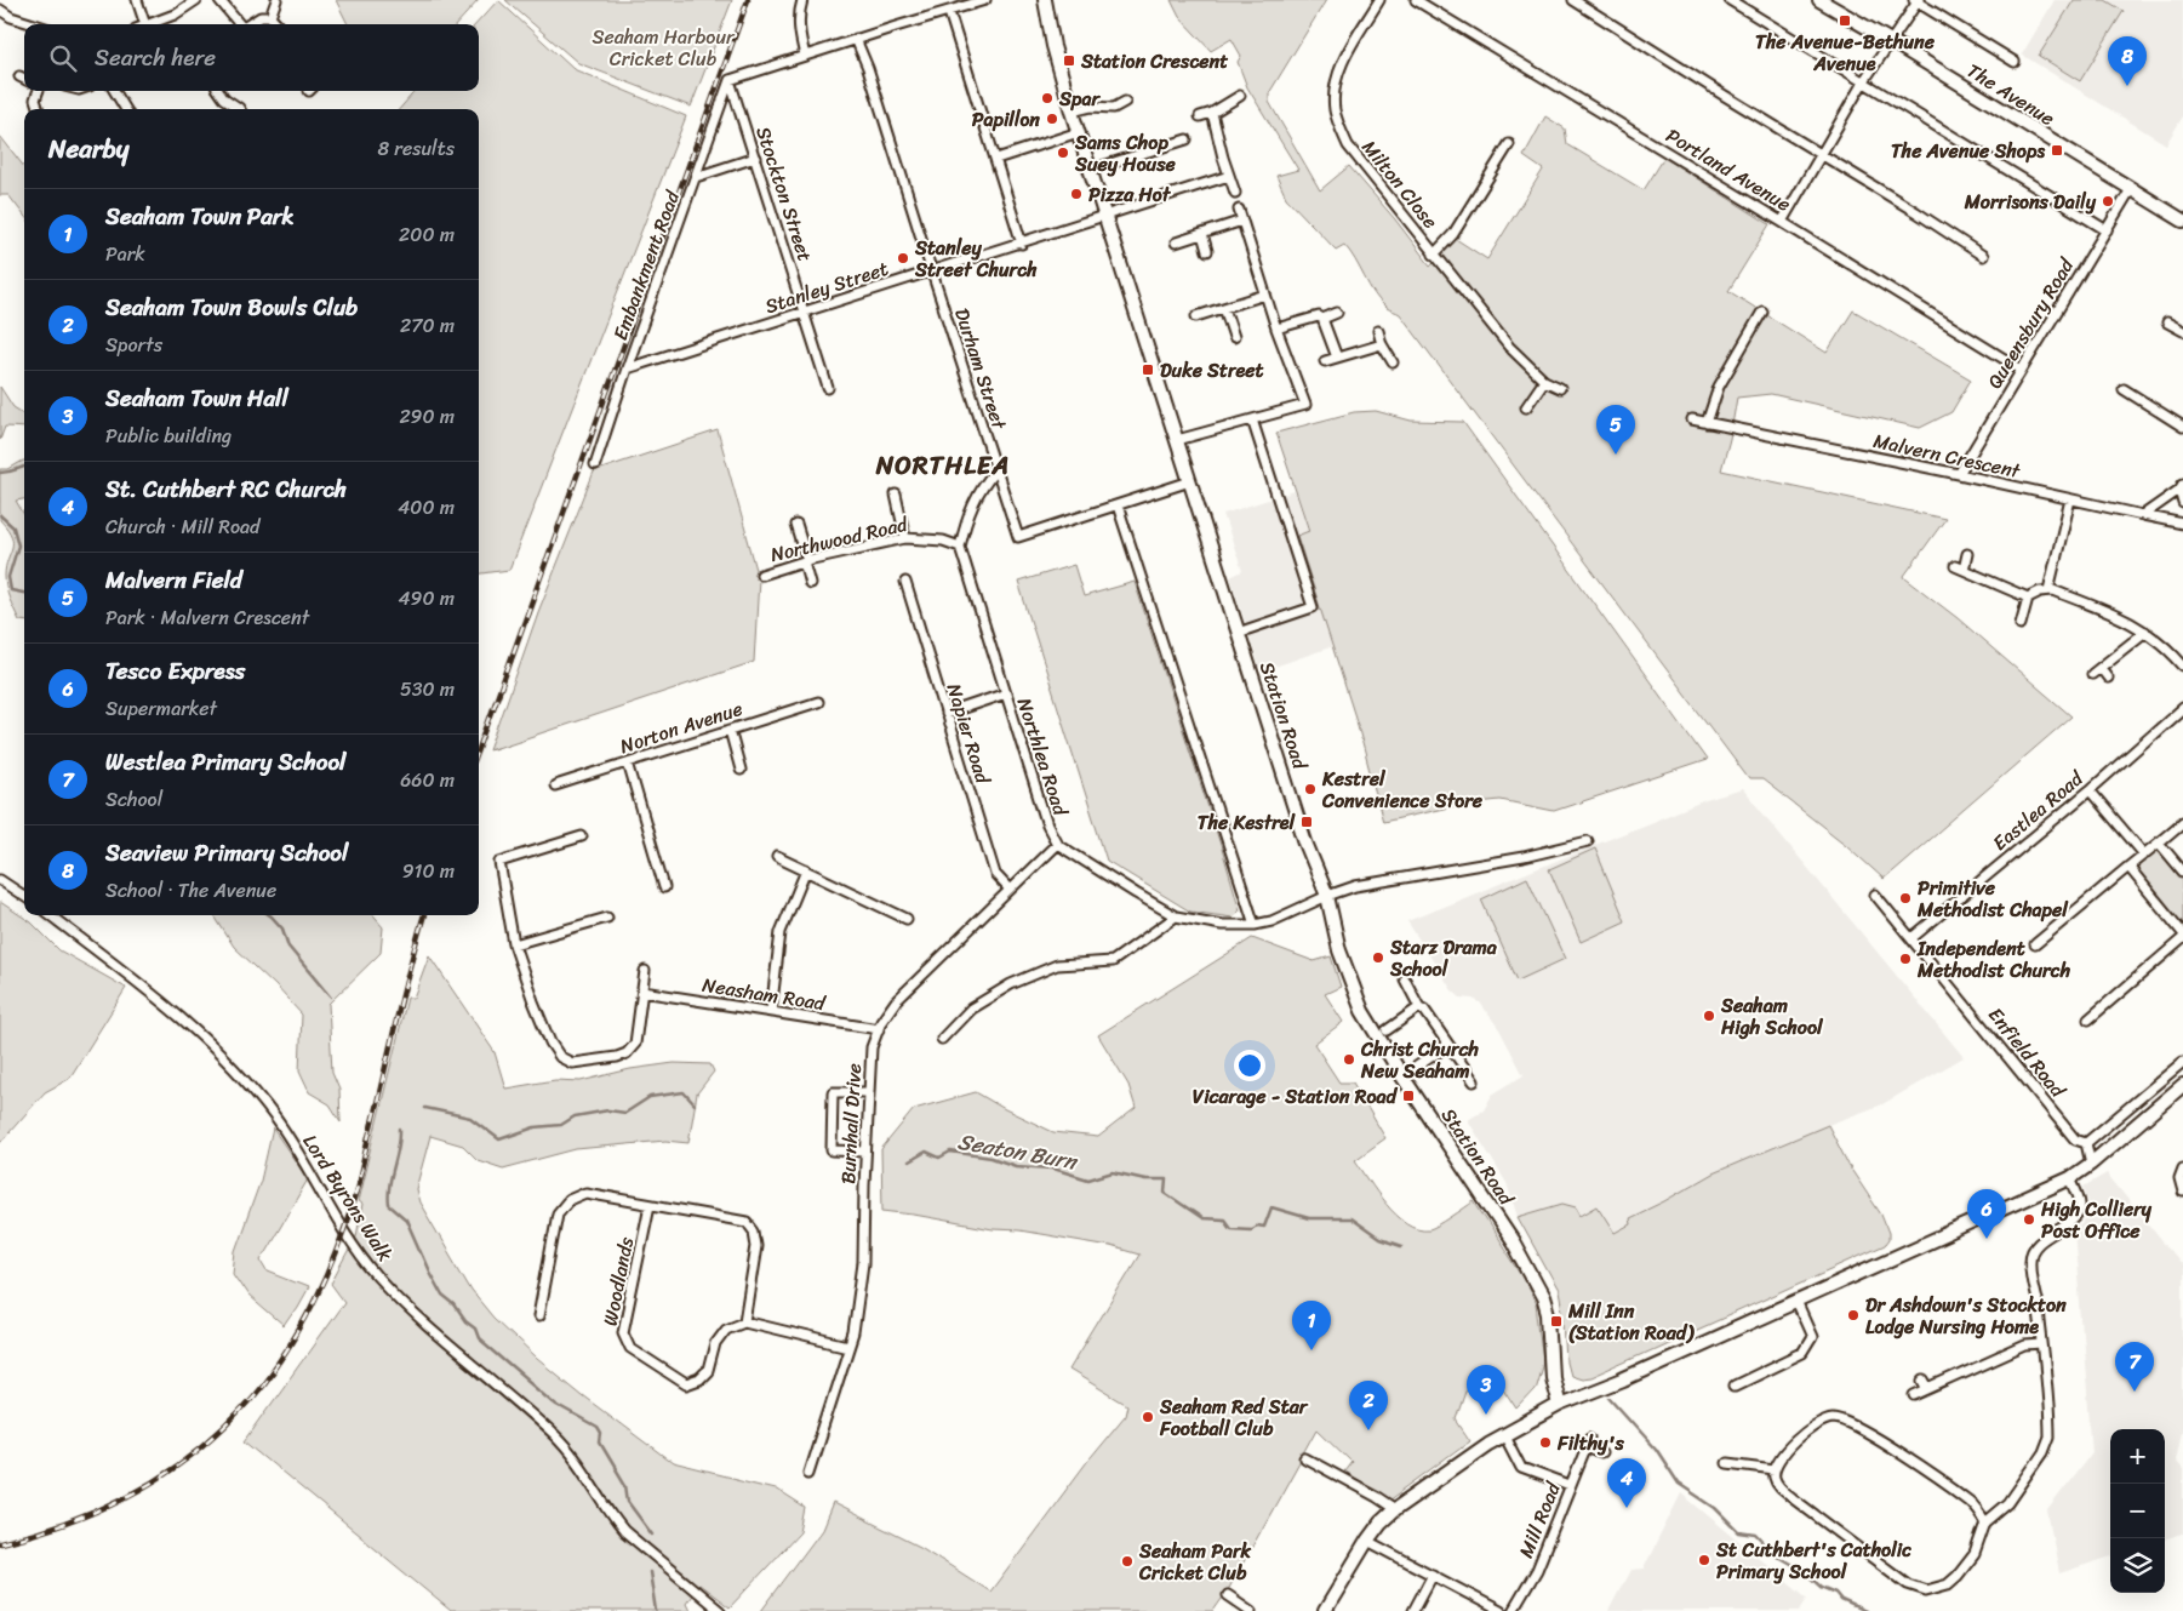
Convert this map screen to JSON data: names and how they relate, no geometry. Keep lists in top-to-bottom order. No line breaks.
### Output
{"streets":{"main road":["The Avenue","Station Road"],"street":["Portland Avenue","Milton Close","Stockton Street","Embankment Road","Stanley Street","Queensbury Road","Durham Street","Malvern Crescent","Northwood Road","Norton Avenue","Napier Road","Northlea Road","Eastlea Road","Neasham Road","Enfield Road","Burnhall Drive","Lord Byrons Walk","Woodlands","Mill Road"]},"crossings":[["The Avenue","Queensbury Road"],["Portland Avenue","Queensbury Road"],["Stockton Street","Embankment Road"],["Stockton Street","Stanley Street"],["Embankment Road","Stanley Street"],["Stanley Street","Durham Street"],["Stanley Street","Station Road"],["Queensbury Road","Malvern Crescent"],["Northwood Road","Northlea Road"],["Station Road","Northlea Road"],["Napier Road","Burnhall Drive"],["Northlea Road","Burnhall Drive"],["Eastlea Road","Enfield Road"],["Neasham Road","Burnhall Drive"]],"districts":["NORTHLEA"],"water":["Seaton Burn"],"parks":["Seaham Harbour Cricket Club"],"places":{"transit":["The Avenue-Bethune Avenue","Station Crescent","The Avenue Shops","Duke Street","The Kestrel","Vicarage - Station Road","Mill Inn (Station Road)"],"other":["Spar","Papillon","Sams Chop Suey House","Pizza Hot","Morrisons Daily","Stanley Street Church","Kestrel Convenience Store","Primitive Methodist Chapel","Starz Drama School","Independent Methodist Church","Seaham High School","Christ Church New Seaham","High Colliery Post Office","Dr Ashdown's Stockton Lodge Nursing Home","Seaham Red Star Football Club","Filthy's","St Cuthbert's Catholic Primary School","Seaham Park Cricket Club"]},"page":{"search":"Search here","pins":["8","5","6","1","7","3","2","4"],"heading":["Nearby","8 results"],"list":[{"mark":"1","name":"Seaham Town Park","note":"Park","value":"200 m"},{"mark":"2","name":"Seaham Town Bowls Club","note":"Sports","value":"270 m"},{"mark":"3","name":"Seaham Town Hall","note":"Public building","value":"290 m"},{"mark":"4","name":"St. Cuthbert RC Church","note":"Church · Mill Road","value":"400 m"},{"mark":"5","name":"Malvern Field","note":"Park · Malvern Crescent","value":"490 m"},{"mark":"6","name":"Tesco Express","note":"Supermarket","value":"530 m"},{"mark":"7","name":"Westlea Primary School","note":"School","value":"660 m"},{"mark":"8","name":"Seaview Primary School","note":"School · The Avenue","value":"910 m"}],"map_buttons":["+","−"]}}
